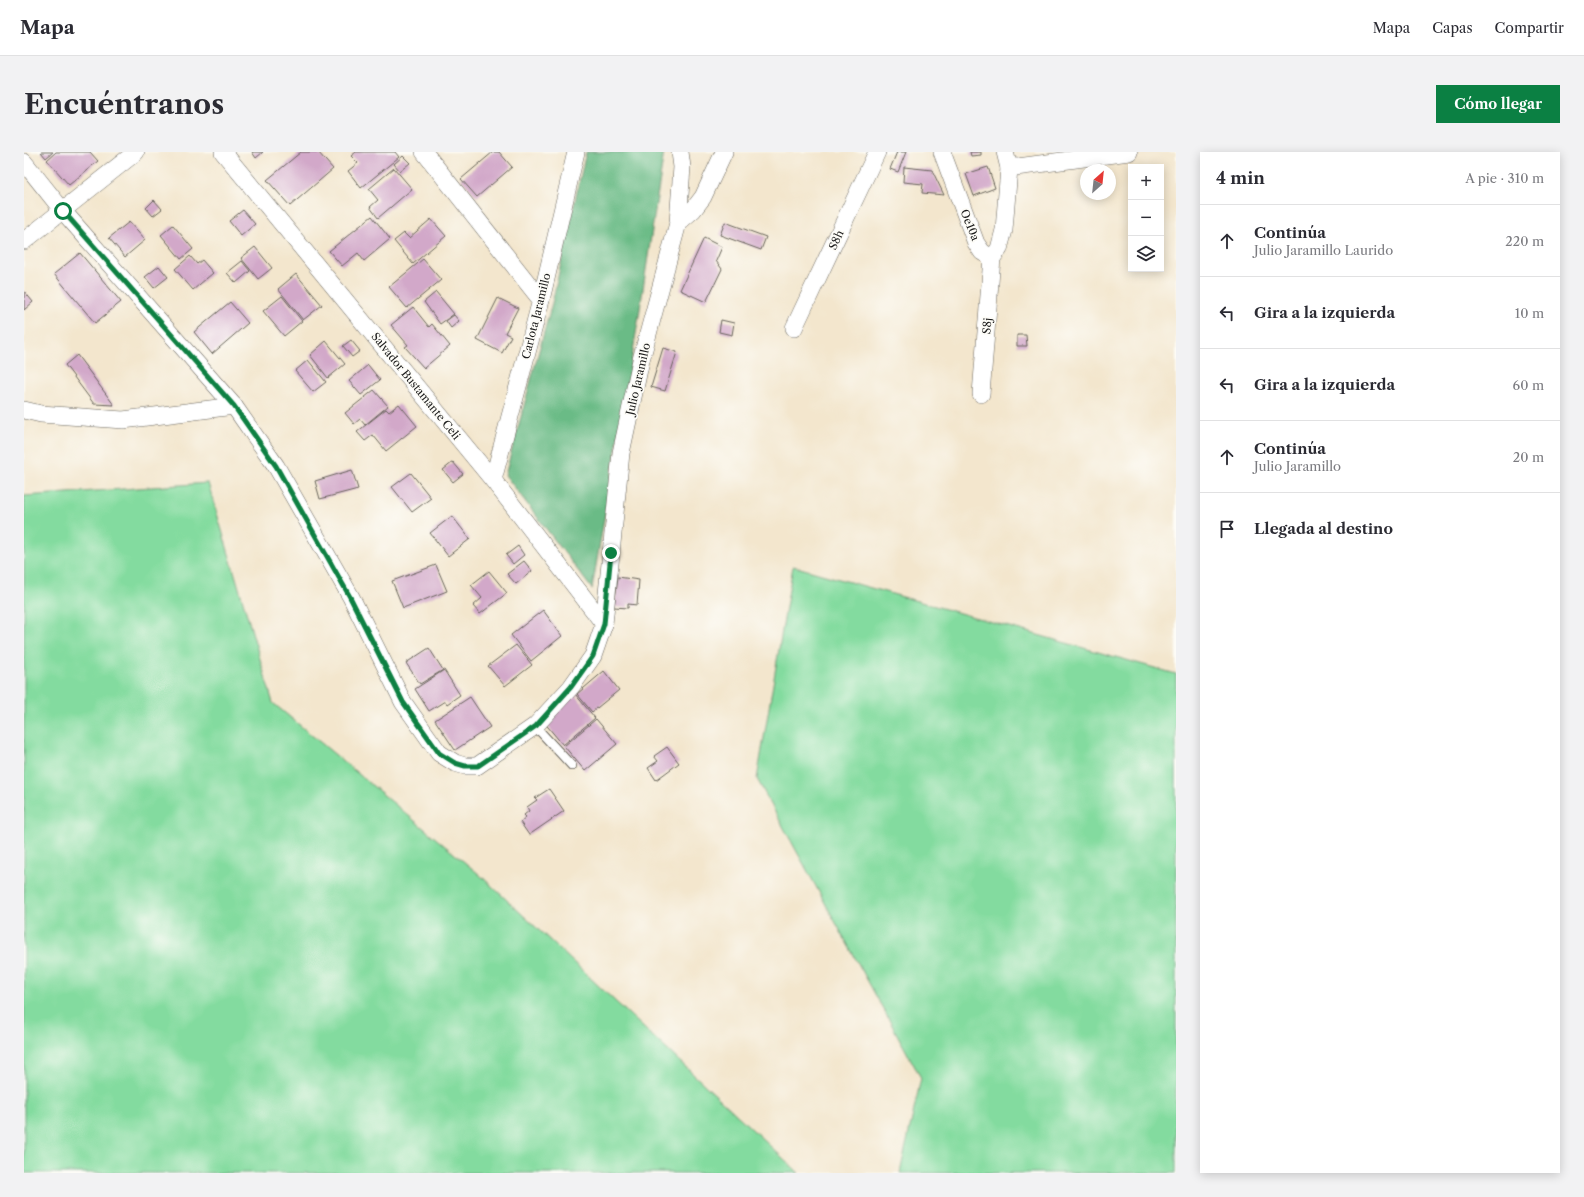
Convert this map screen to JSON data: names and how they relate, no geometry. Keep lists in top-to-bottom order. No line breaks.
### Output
{"streets":{"street":["Oe10a","S8h","Carlota Jaramillo","S8j","Julio Jaramillo","Salvador Bustamante Celi"]},"crossings":[["Oe10a","S8j"],["Carlota Jaramillo","Salvador Bustamante Celi"],["Julio Jaramillo","Salvador Bustamante Celi"]],"north":"top right","page":{"header":"Mapa","nav":["Mapa","Capas","Compartir"],"buttons":"Cómo llegar","title":"Encuéntranos","heading":["4 min","A pie · 310 m"],"map_buttons":["+","−"],"list":[["Continúa","Julio Jaramillo Laurido","220 m"],["Gira a la izquierda","10 m"],["Gira a la izquierda","60 m"],["Continúa","Julio Jaramillo","20 m"],"Llegada al destino"]}}
